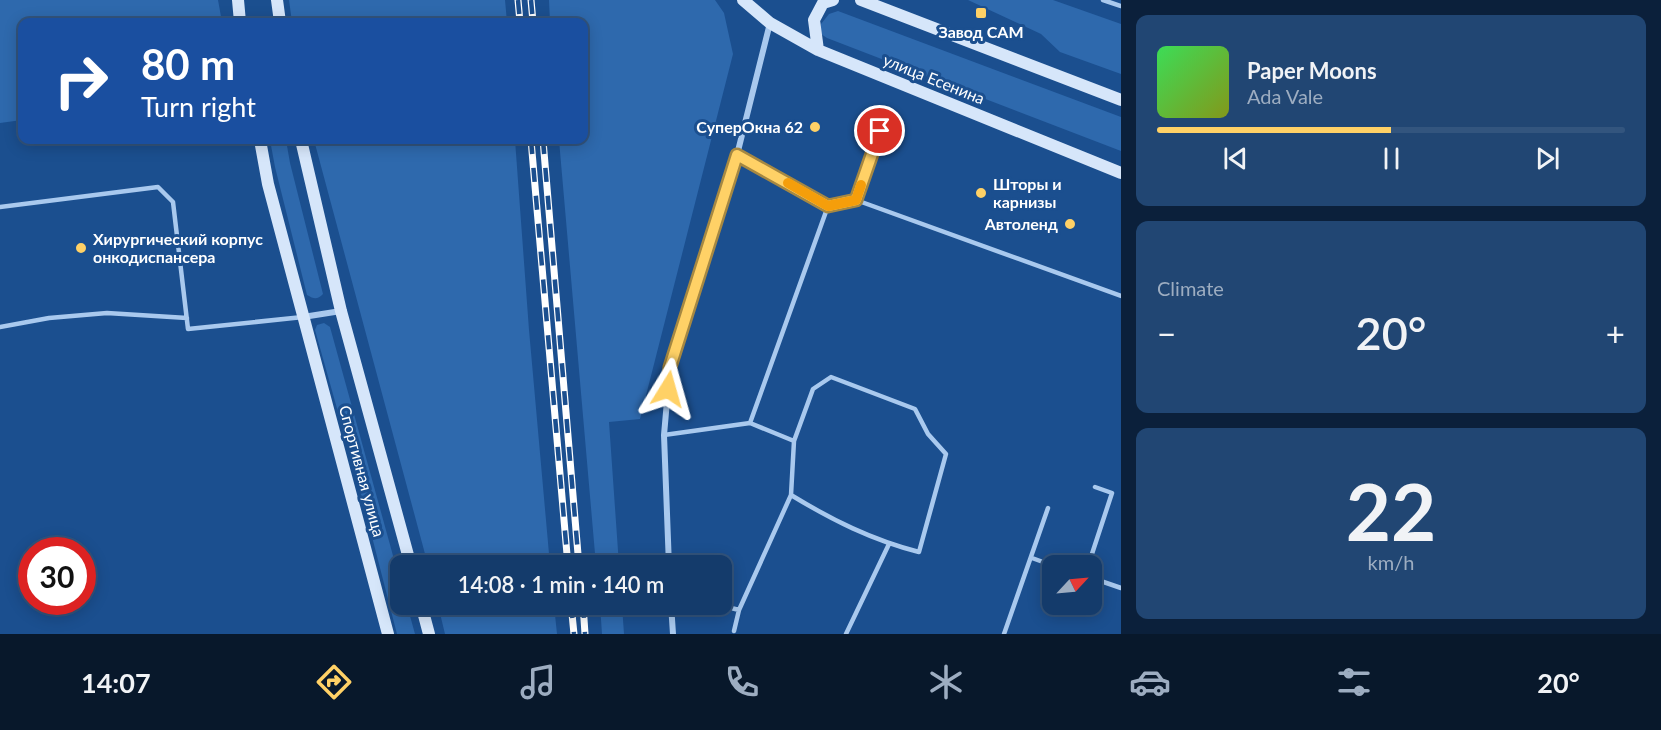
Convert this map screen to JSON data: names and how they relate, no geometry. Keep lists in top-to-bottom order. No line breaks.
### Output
{"streets":{"main road":["улица Есенина","Спортивная улица"]},"places":{"transit":["Завод САМ"],"other":["СуперОкна 62","Шторы и карнизы","Автоленд","Хирургический корпус онкодиспансера"]},"north":"top right","page":{"turn":["80 m","Turn right"],"song":["Paper Moons","Ada Vale"],"tile":["Climate",["22","km/h"]],"heat":["−","20°","+"],"limit":"30","trip":"14:08 · 1 min · 140 m","tabs":["14:07","20°"]}}
